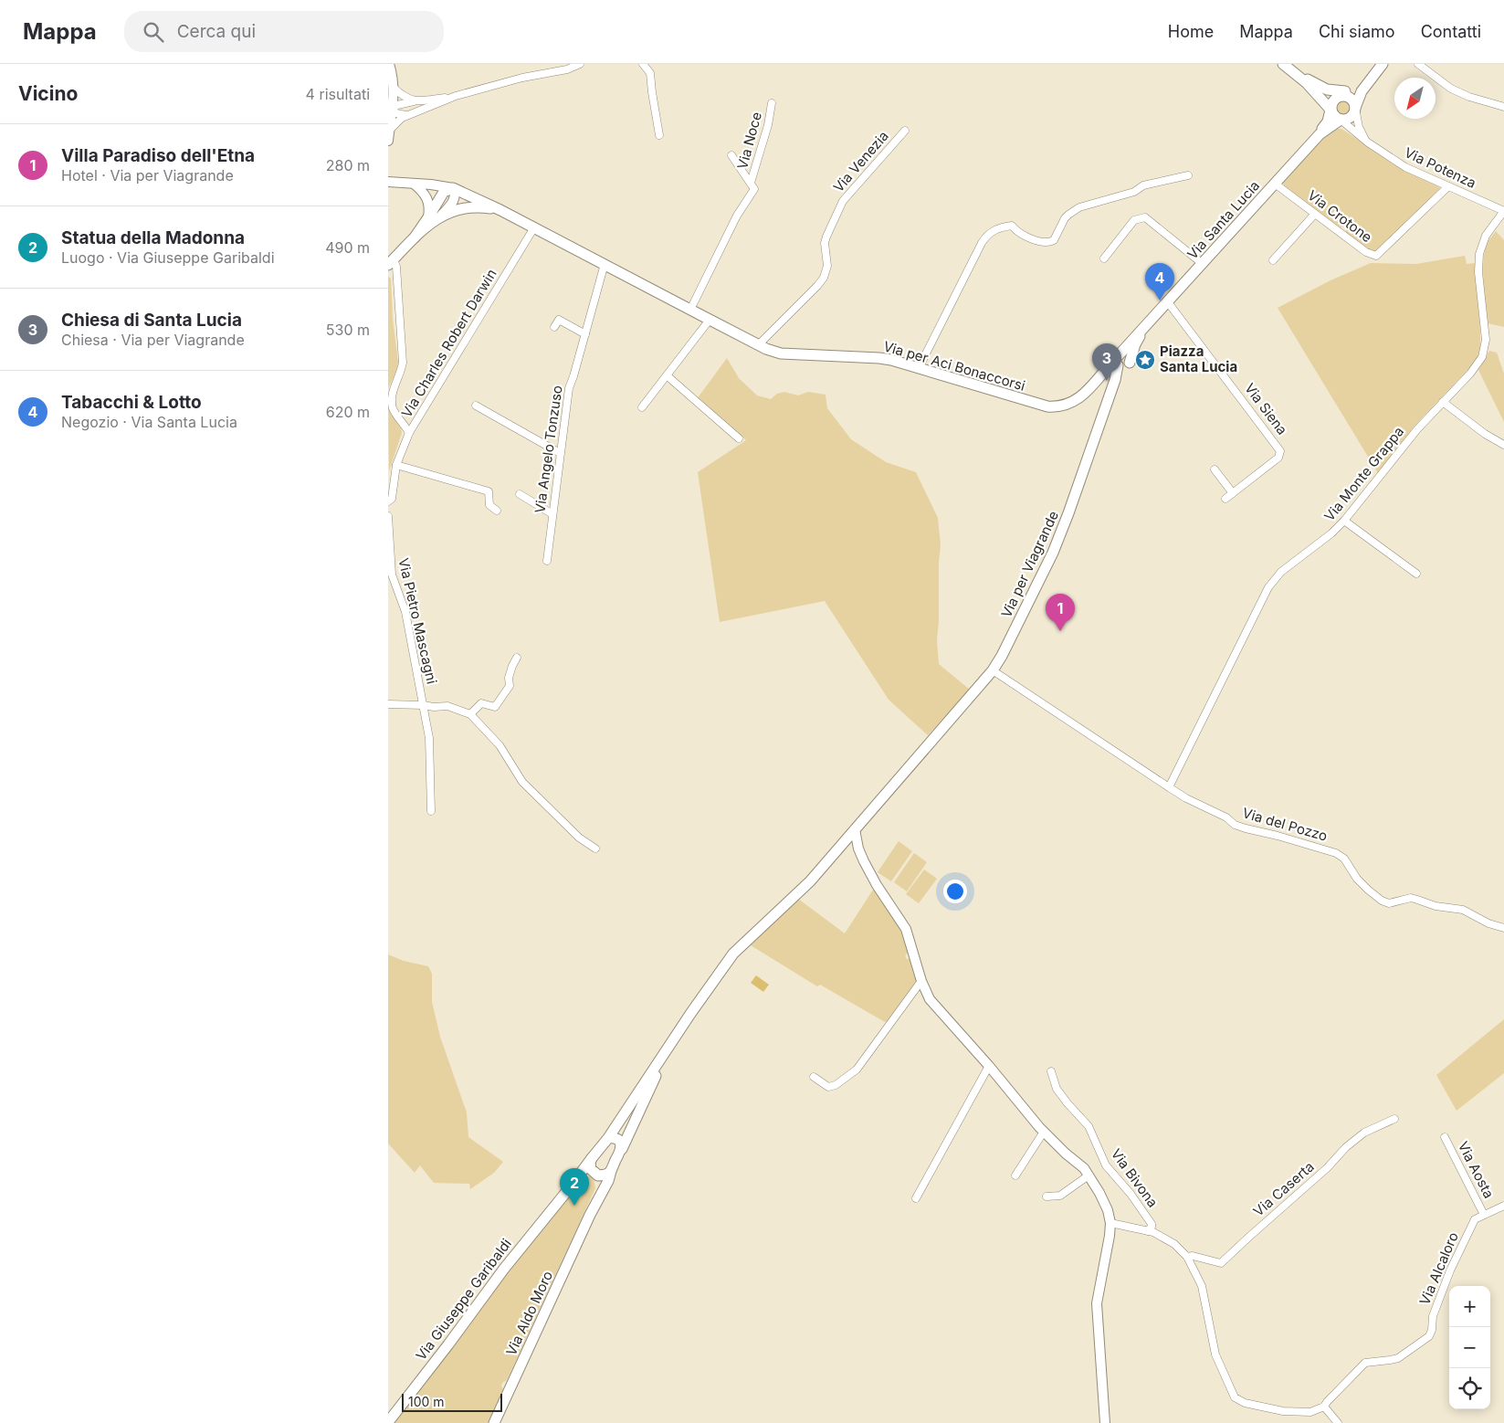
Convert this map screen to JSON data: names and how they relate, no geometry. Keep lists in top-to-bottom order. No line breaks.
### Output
{"streets":{"main road":["Via Santa Lucia","Via per Aci Bonaccorsi","Via per Viagrande","Via Giuseppe Garibaldi","Via Aldo Moro"],"street":["Via Noce","Via Venezia","Via Potenza","Via Crotone","Via Charles Robert Darwin","Via Siena","Via Angelo Tonzuso","Via Monte Grappa","Via Pietro Mascagni","Via del Pozzo","Via Aosta","Via Bivona","Via Caserta","Via Alcaloro"]},"crossings":[["Via Noce","Via per Aci Bonaccorsi"],["Via Venezia","Via per Aci Bonaccorsi"],["Via Potenza","Via Crotone"],["Via Potenza","Via Monte Grappa"],["Via Crotone","Via Santa Lucia"],["Via Santa Lucia","Via per Aci Bonaccorsi"],["Via Santa Lucia","Via Siena"],["Via Santa Lucia","Via per Viagrande"],["Via Charles Robert Darwin","Via per Aci Bonaccorsi"],["Via per Aci Bonaccorsi","Via Angelo Tonzuso"],["Via per Aci Bonaccorsi","Via per Viagrande"],["Via Monte Grappa","Via del Pozzo"],["Via per Viagrande","Via del Pozzo"],["Via Aosta","Via Alcaloro"]],"places":{"place":["Piazza Santa Lucia"]},"scale_bar":"100 m","north":"bottom left","page":{"header":"Mappa","search":"Cerca qui","nav":["Home","Mappa","Chi siamo","Contatti"],"heading":["Vicino","4 risultati"],"list":[{"mark":"1","name":"Villa Paradiso dell'Etna","note":"Hotel · Via per Viagrande","value":"280 m"},{"mark":"2","name":"Statua della Madonna","note":"Luogo · Via Giuseppe Garibaldi","value":"490 m"},{"mark":"3","name":"Chiesa di Santa Lucia","note":"Chiesa · Via per Viagrande","value":"530 m"},{"mark":"4","name":"Tabacchi & Lotto","note":"Negozio · Via Santa Lucia","value":"620 m"}],"pins":["4","3","1","2"],"map_buttons":["+","−"],"scale":"100 m"}}
